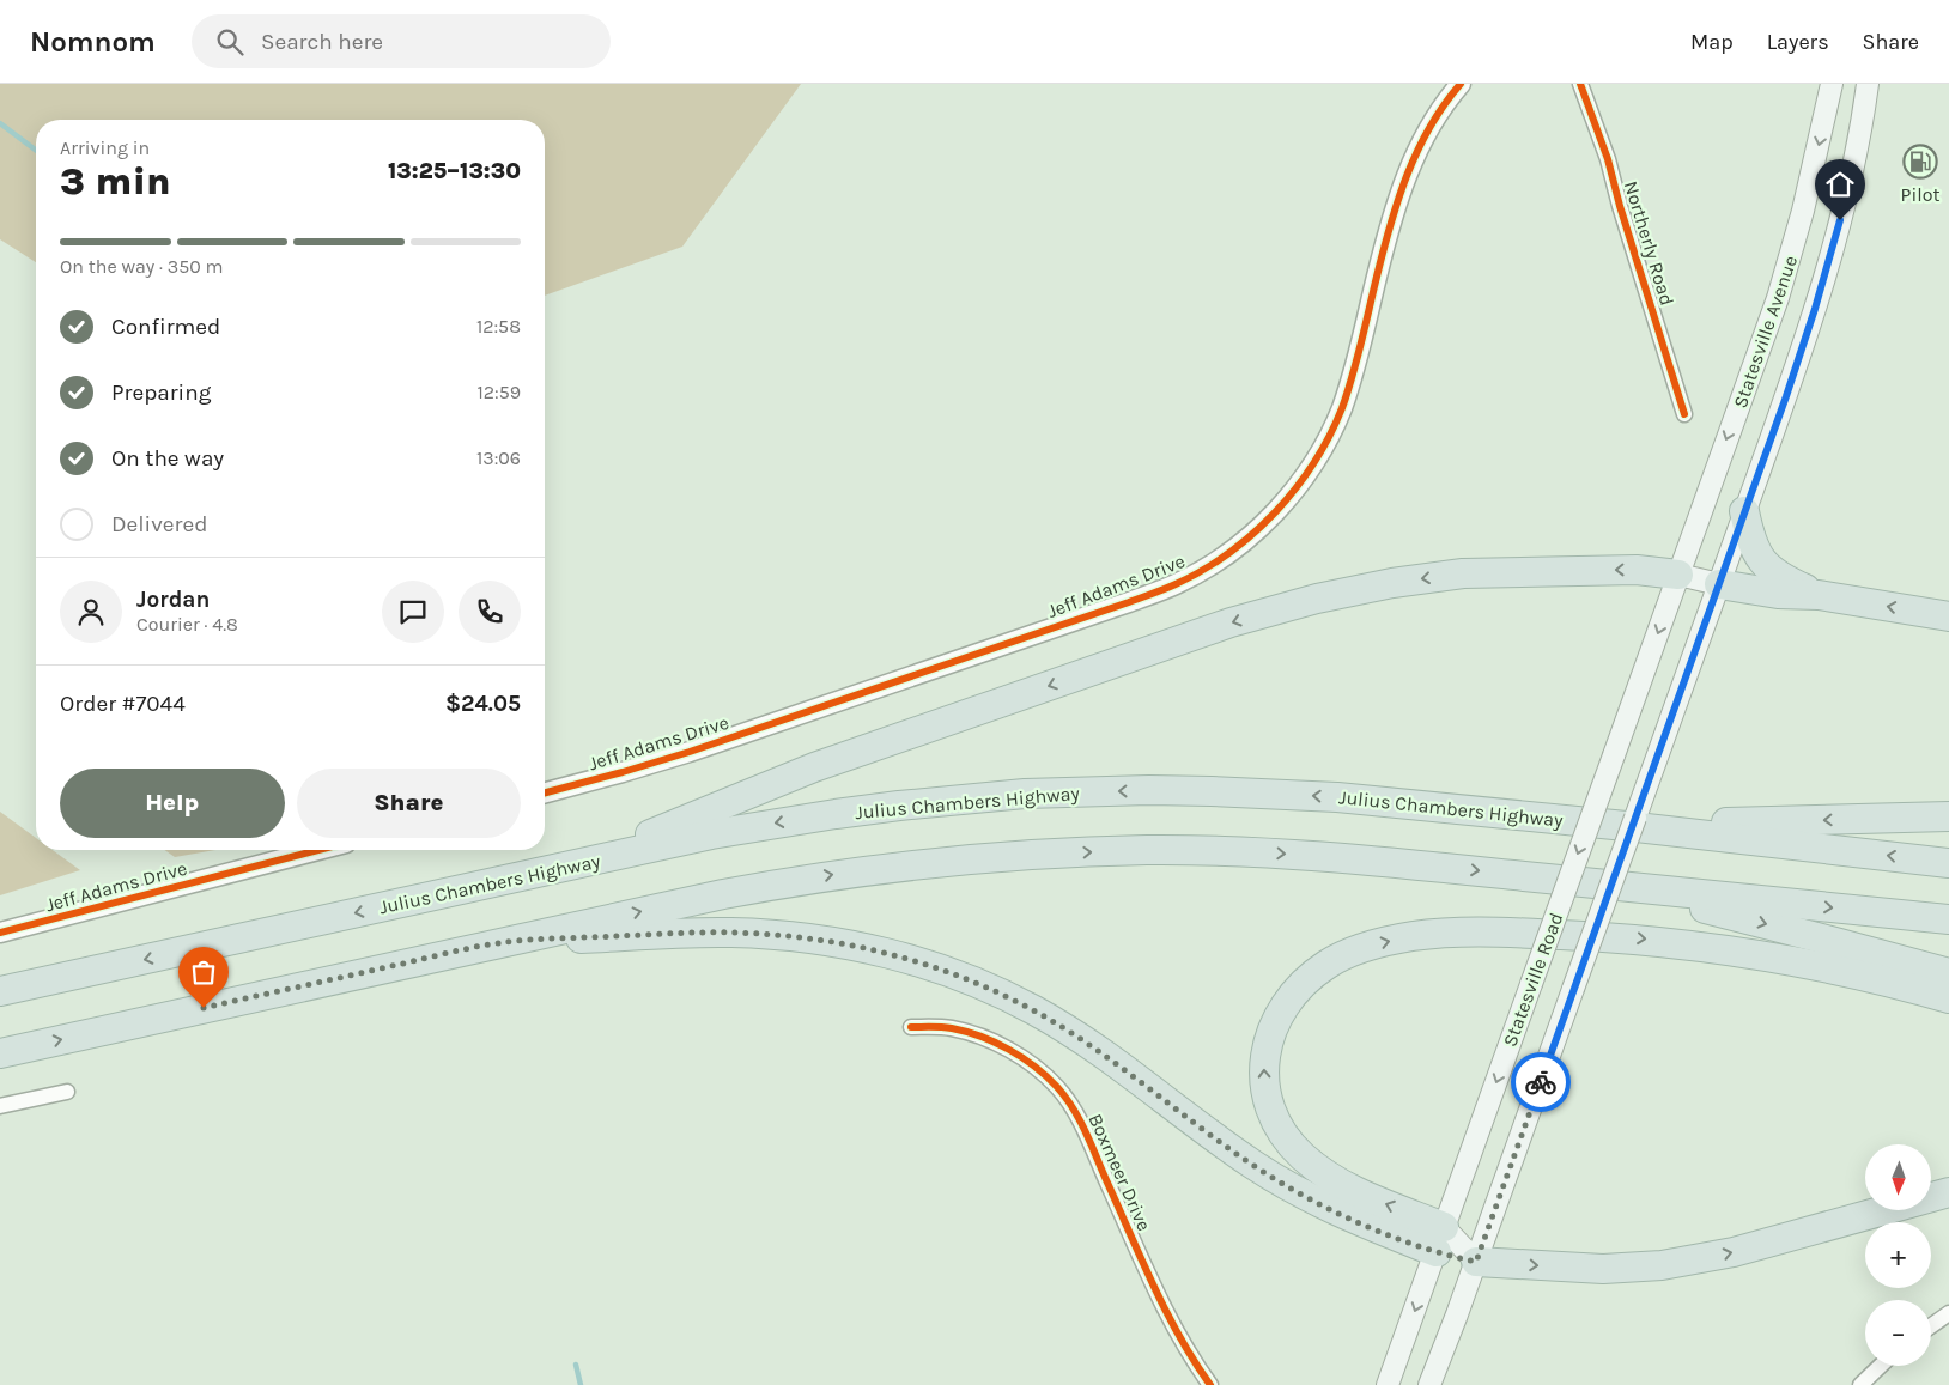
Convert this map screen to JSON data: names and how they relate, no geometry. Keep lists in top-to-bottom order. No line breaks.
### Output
{"streets":{"highway":["Julius Chambers Highway"],"main road":["Statesville Avenue","Statesville Road"],"street":["Northerly Road","Jeff Adams Drive","Boxmeer Drive"]},"crossings":[["Statesville Avenue","Statesville Road"]],"one_way":["Statesville Road"],"places":{"fuel station":["Pilot"]},"north":"bottom","page":{"header":"Nomnom","search":"Search here","nav":["Map","Layers","Share"],"heading":["3 min","Arriving in","13:25–13:30"],"panel":["Jordan","Courier · 4.8","Order #7044","$24.05"],"bar":"On the way · 350 m","list":[["Confirmed","12:58"],["Preparing","12:59"],["On the way","13:06"],"Delivered"],"buttons":["Help","Share"],"map_buttons":["+","−"]}}
